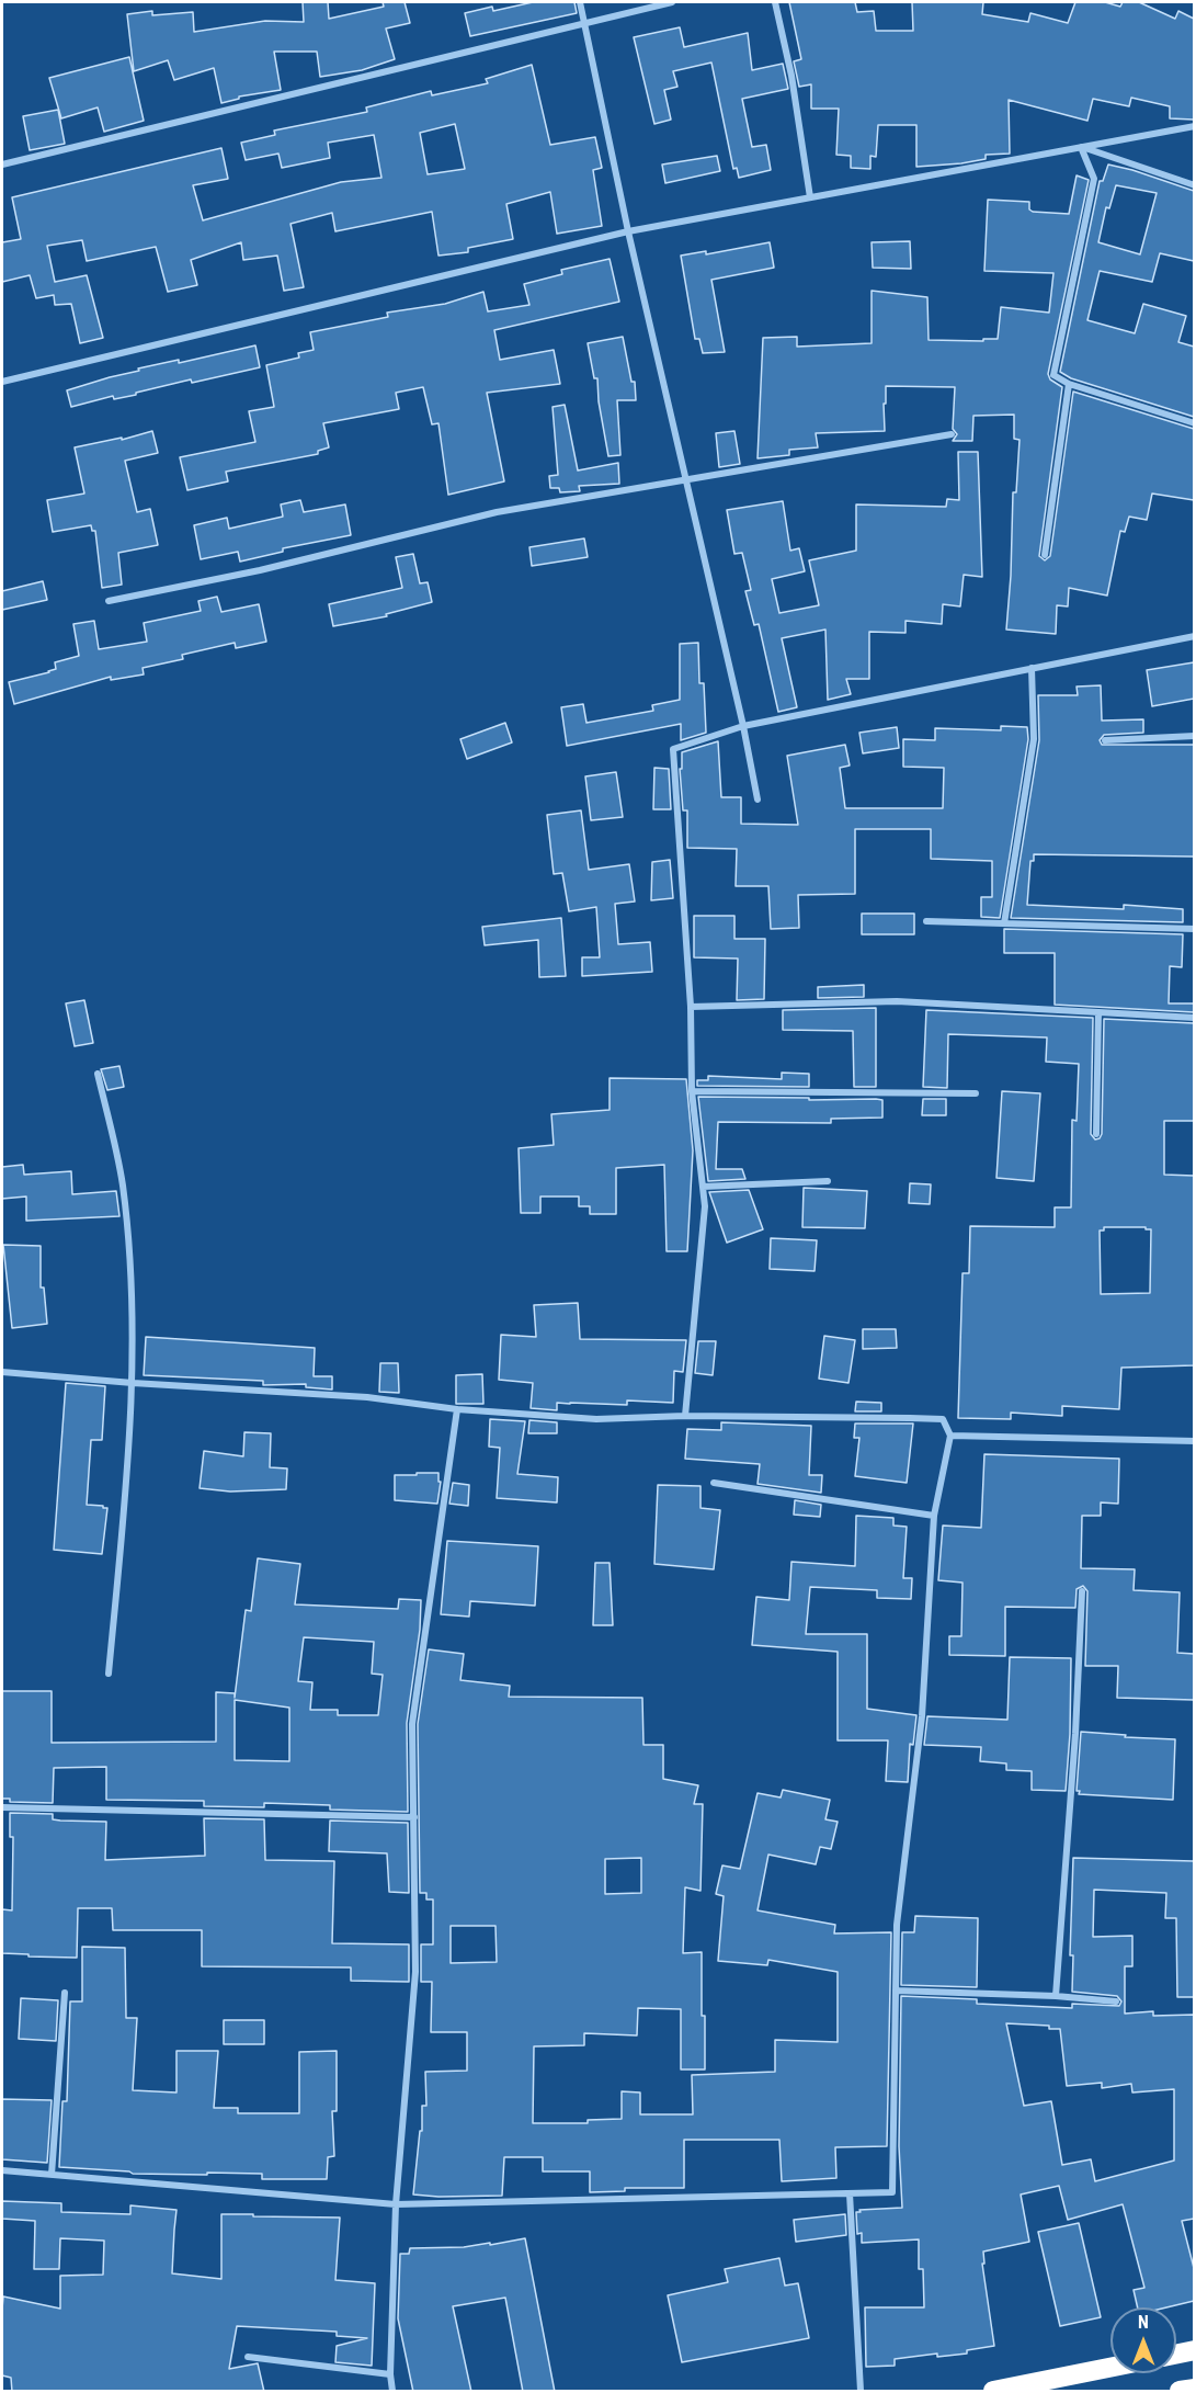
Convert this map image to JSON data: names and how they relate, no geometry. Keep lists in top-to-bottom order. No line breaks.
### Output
{"north":"top"}
